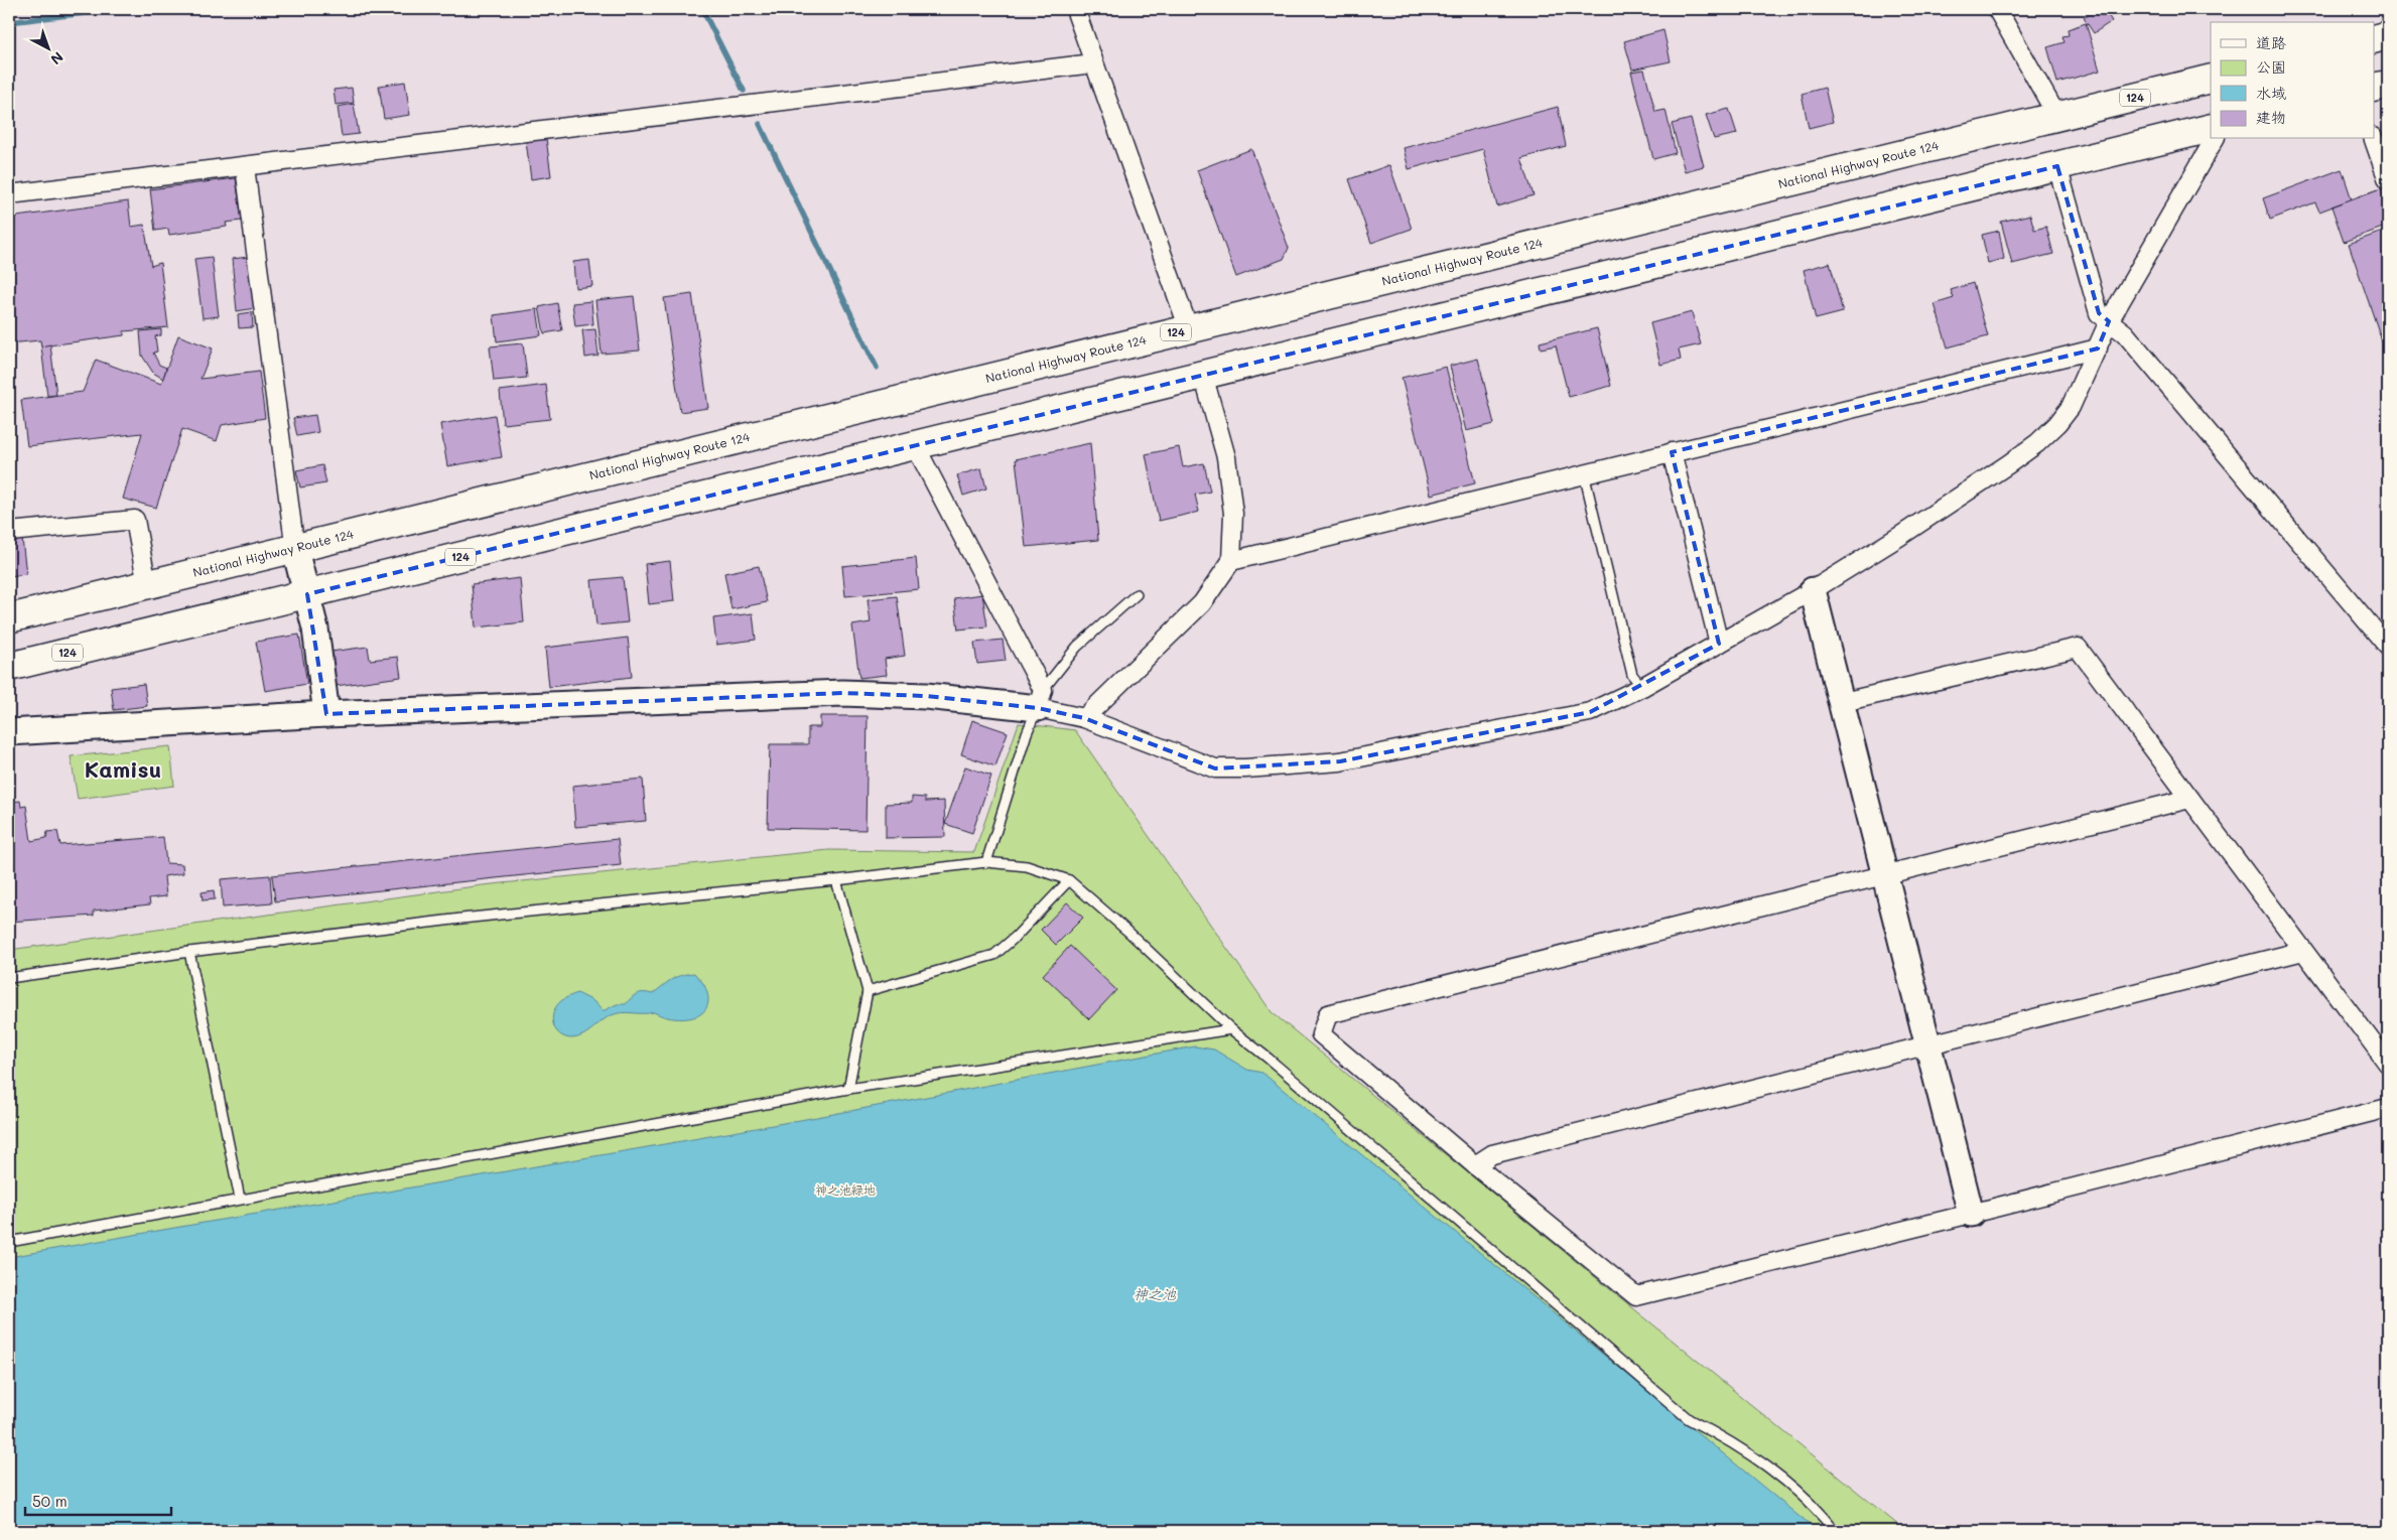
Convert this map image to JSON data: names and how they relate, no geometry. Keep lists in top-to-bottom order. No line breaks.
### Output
{"streets":{"highway":["124","National Highway Route 124"]},"districts":["Kamisu"],"water":["神之池"],"parks":["神之池緑地"],"legend":["道路","公園","水域","建物"],"scale_bar":"50 m","north":"bottom right"}
